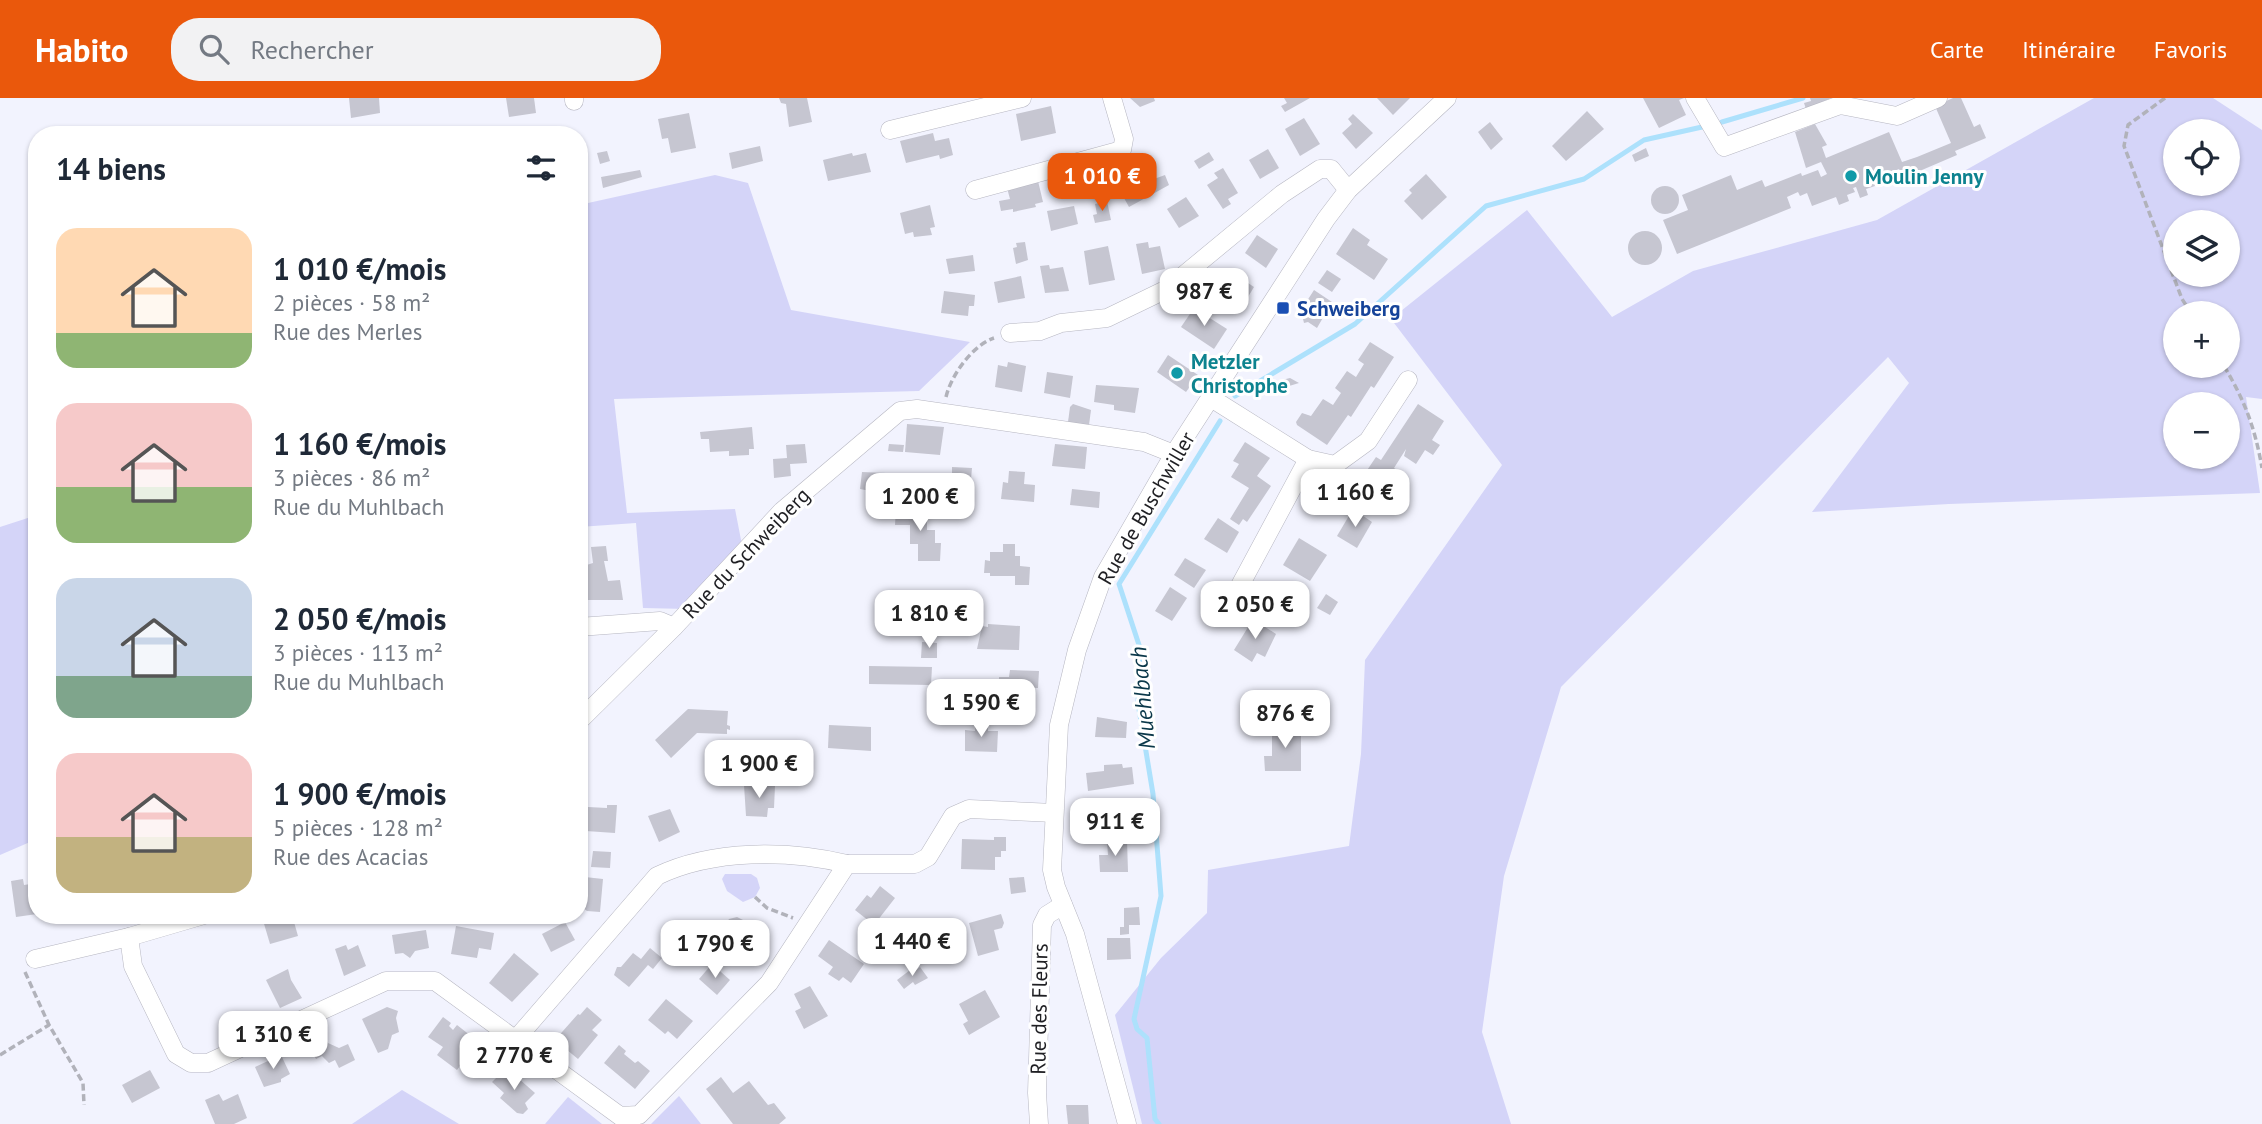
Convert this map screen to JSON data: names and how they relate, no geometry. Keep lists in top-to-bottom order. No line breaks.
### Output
{"streets":{"street":["Rue de Buschwiller","Rue du Schweiberg","Rue des Fleurs"]},"crossings":[["Rue de Buschwiller","Rue du Schweiberg"],["Rue de Buschwiller","Rue des Fleurs"]],"water":["Muehlbach"],"places":{"other":["Moulin Jenny","Metzler Christophe"],"transit":["Schweiberg"]},"page":{"header":"Habito","search":"Rechercher","nav":["Carte","Itinéraire","Favoris"],"map_buttons":["+","−"],"heading":"14 biens","price":["1 010 €","987 €","1 160 €","1 200 €","2 050 €","1 810 €","1 590 €","876 €","1 900 €","911 €","1 440 €","1 790 €","1 310 €","2 770 €"],"list":[{"name":"1 010 €/mois","note":"2 pièces · 58 m² · Rue des Merles"},{"name":"1 160 €/mois","note":"3 pièces · 86 m² · Rue du Muhlbach"},{"name":"2 050 €/mois","note":"3 pièces · 113 m² · Rue du Muhlbach"},{"name":"1 900 €/mois","note":"5 pièces · 128 m² · Rue des Acacias"}]}}
